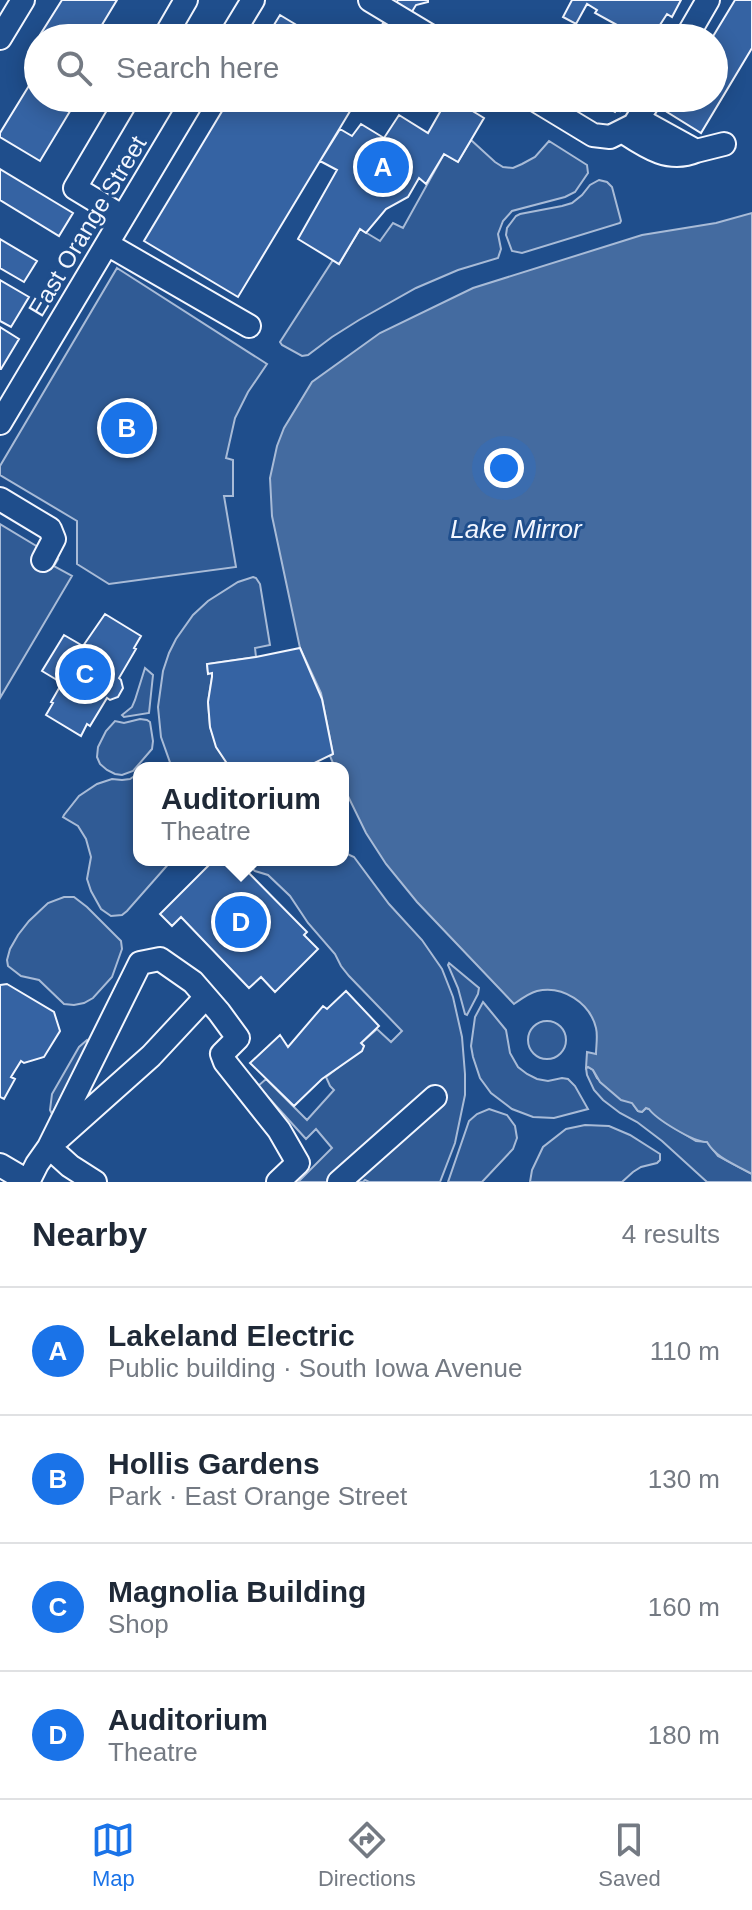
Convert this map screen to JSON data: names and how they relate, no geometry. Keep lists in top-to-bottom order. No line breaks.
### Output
{"streets":{"street":["East Orange Street"]},"water":["Lake Mirror"],"page":{"search":"Search here","pins":["A","B","C","D"],"popup":["Auditorium","Theatre"],"heading":["Nearby","4 results"],"list":[{"mark":"A","name":"Lakeland Electric","note":"Public building · South Iowa Avenue","value":"110 m"},{"mark":"B","name":"Hollis Gardens","note":"Park · East Orange Street","value":"130 m"},{"mark":"C","name":"Magnolia Building","note":"Shop","value":"160 m"},{"mark":"D","name":"Auditorium","note":"Theatre","value":"180 m"}],"nav":["Map","Directions","Saved"]}}
